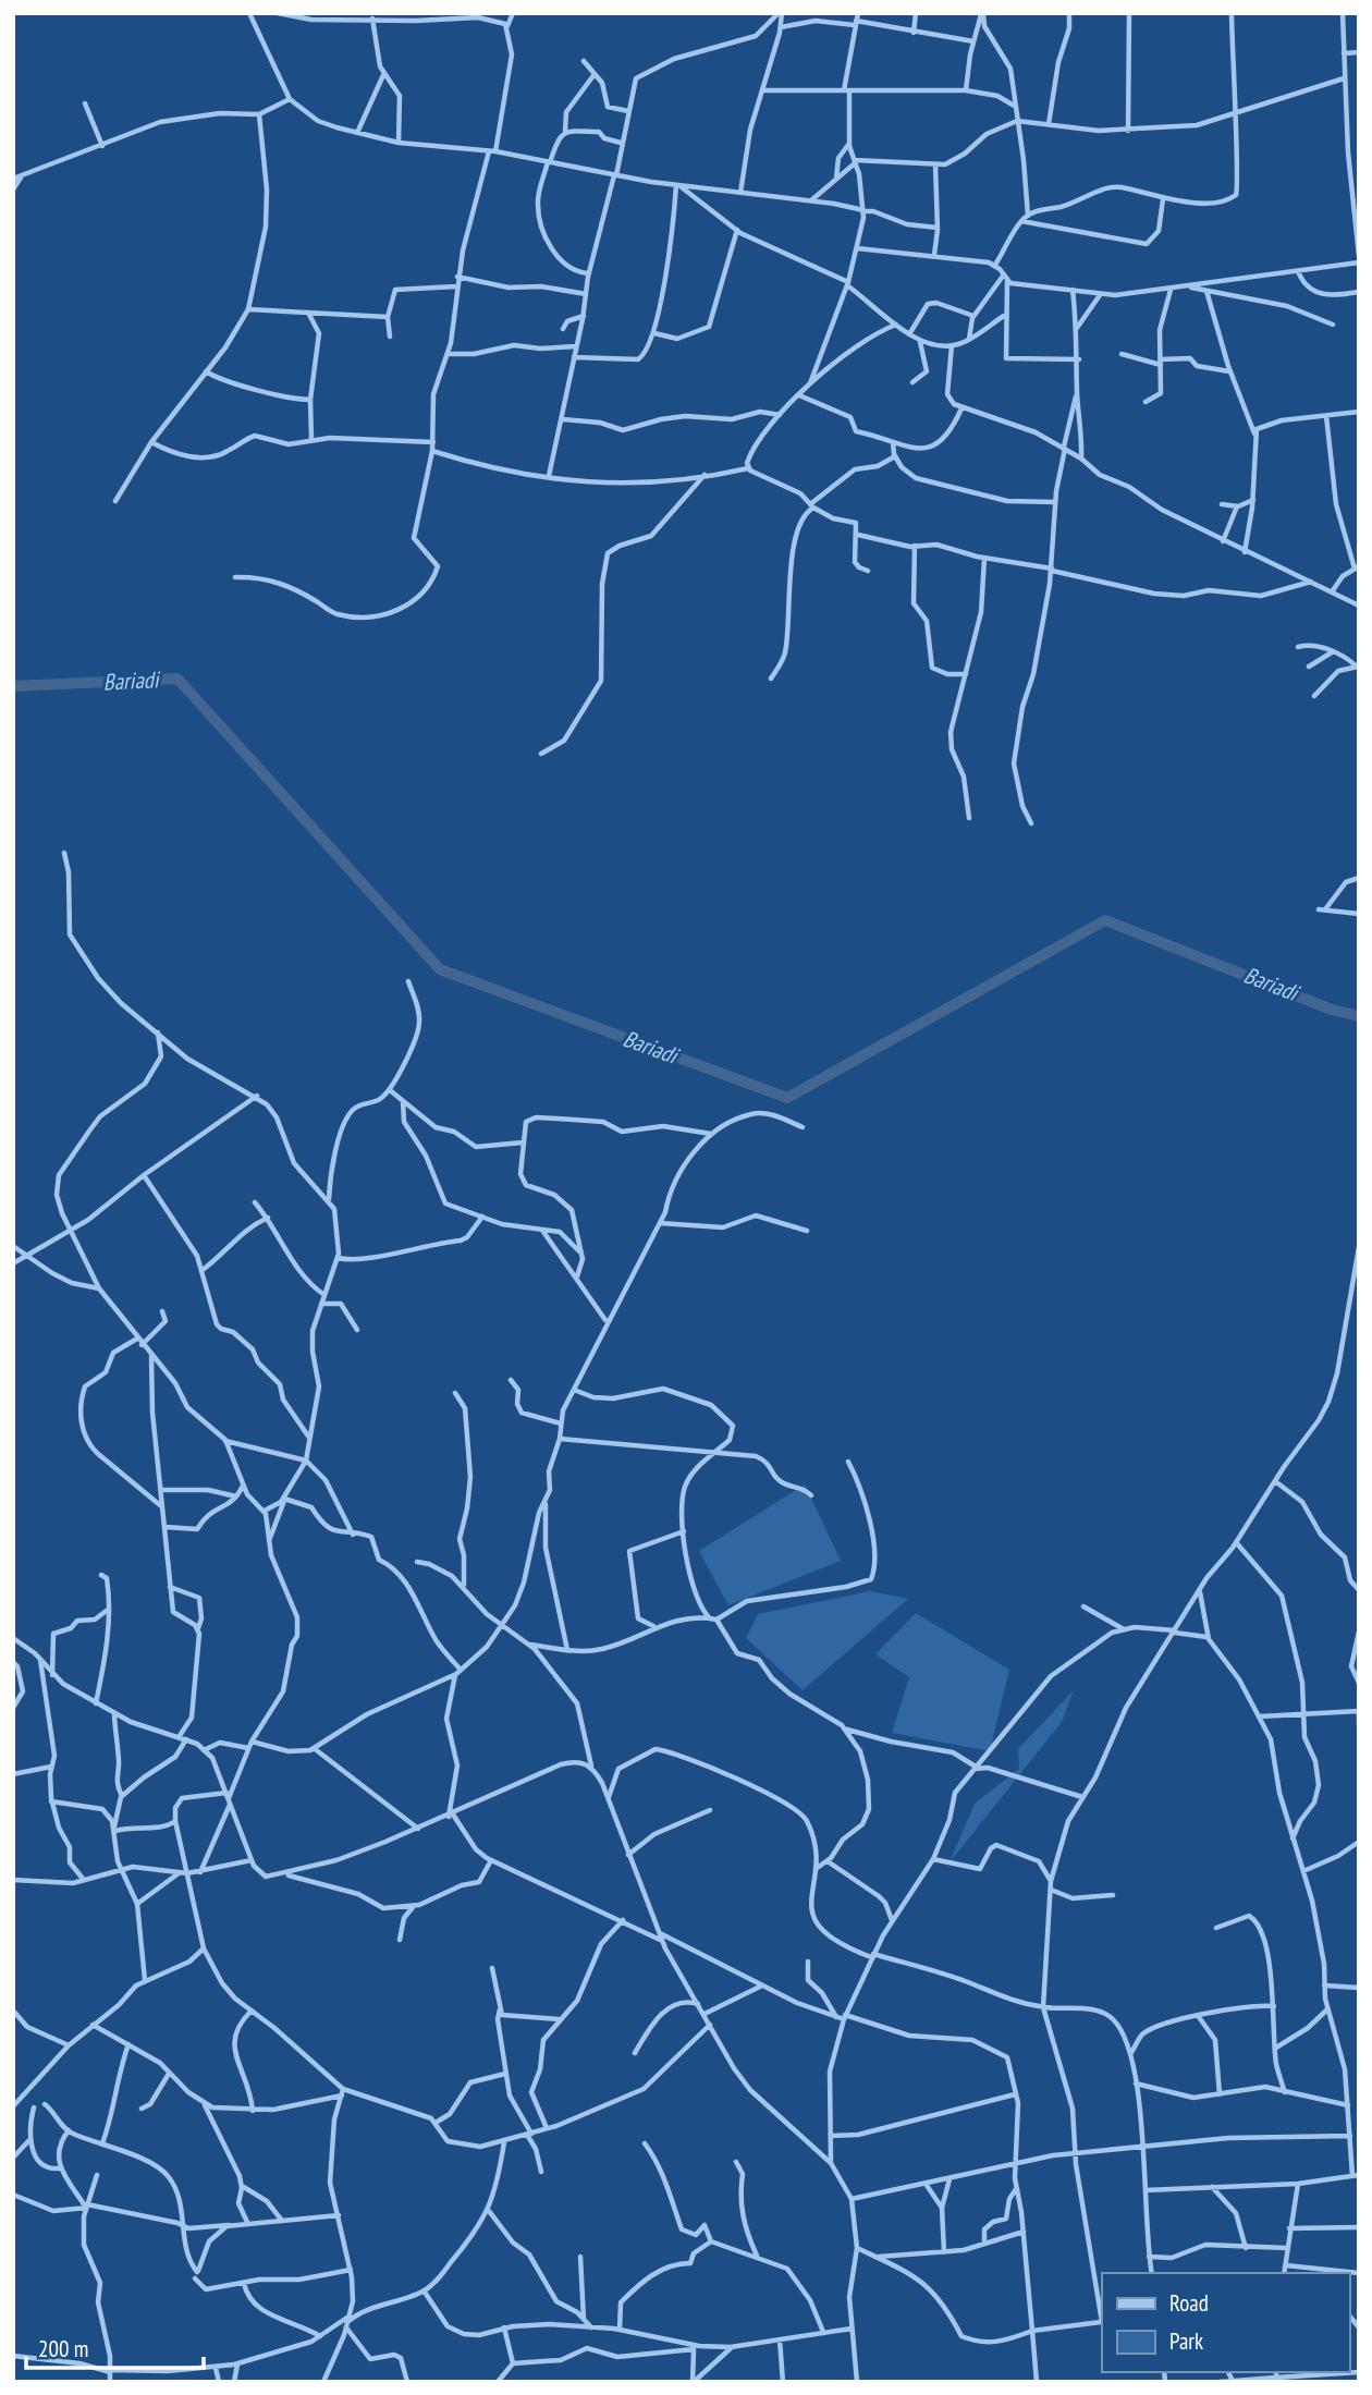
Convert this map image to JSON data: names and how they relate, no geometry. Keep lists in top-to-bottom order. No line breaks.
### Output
{"water":["Bariadi"],"legend":["Road","Park"],"scale_bar":"200 m"}
